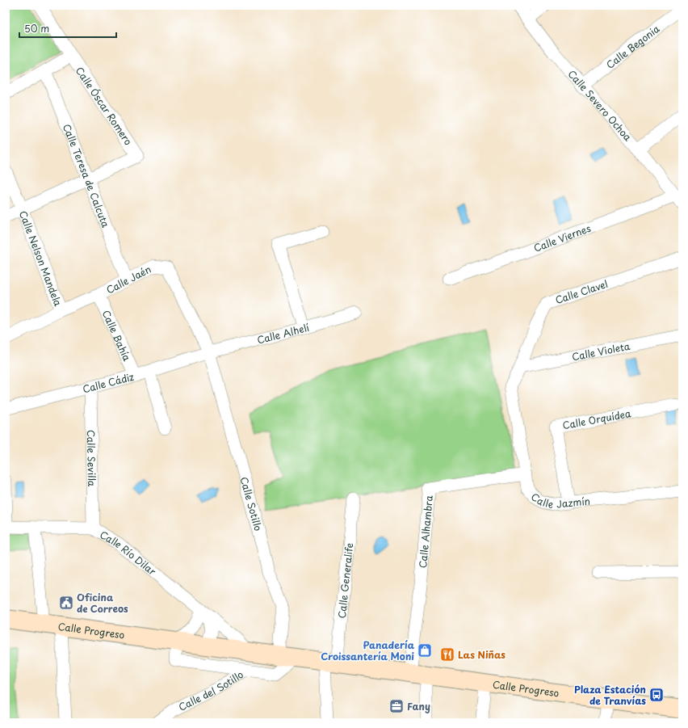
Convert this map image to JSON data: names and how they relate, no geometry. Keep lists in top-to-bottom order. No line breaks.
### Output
{"streets":{"main road":["Calle Progreso"],"street":["Calle Begonia","Calle Severo Ochoa","Calle Óscar Romero","Calle Teresa de Calcuta","Calle Viernes","Calle Nelson Mandela","Calle Jaén","Calle Clavel","Calle Alhelí","Calle Bahía","Calle Violeta","Calle Cádiz","Calle Orquídea","Calle Sevilla","Calle Jazmín","Calle Sotillo","Calle Alhambra","Calle Río Dilar","Calle Generalife","Calle del Sotillo"]},"crossings":[["Calle Begonia","Calle Severo Ochoa"],["Calle Severo Ochoa","Calle Viernes"],["Calle Óscar Romero","Calle Teresa de Calcuta"],["Calle Teresa de Calcuta","Calle Jaén"],["Calle Nelson Mandela","Calle Jaén"],["Calle Jaén","Calle Alhelí"],["Calle Jaén","Calle Bahía"],["Calle Jaén","Calle Cádiz"],["Calle Jaén","Calle Sotillo"],["Calle Clavel","Calle Violeta"],["Calle Clavel","Calle Jazmín"],["Calle Alhelí","Calle Cádiz"],["Calle Alhelí","Calle Sotillo"],["Calle Bahía","Calle Cádiz"],["Calle Cádiz","Calle Sevilla"],["Calle Cádiz","Calle Sotillo"],["Calle Orquídea","Calle Jazmín"],["Calle Sevilla","Calle Río Dilar"],["Calle Jazmín","Calle Alhambra"],["Calle Sotillo","Calle Progreso"],["Calle Alhambra","Calle Progreso"],["Calle Río Dilar","Calle Progreso"],["Calle Generalife","Calle Progreso"]],"places":{"public building":["Oficina de Correos"],"shop":["Panadería Croissantería Moni"],"restaurant":["Las Niñas"],"bus stop":["Plaza Estación de Tranvías"],"office":["Fany"]},"scale_bar":"50 m"}
